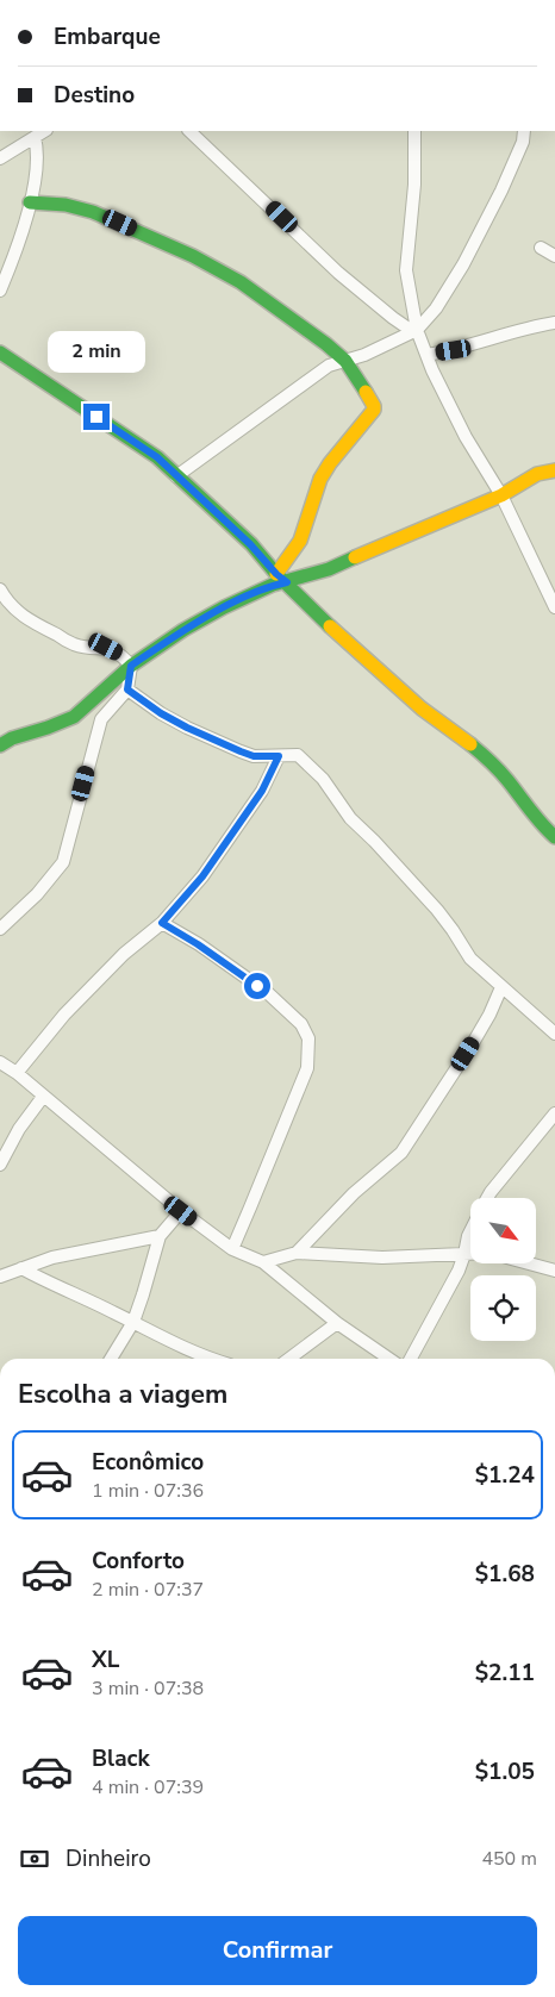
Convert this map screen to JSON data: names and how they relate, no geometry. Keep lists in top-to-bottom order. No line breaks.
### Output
{"north":"bottom right","page":{"banner":["Embarque","Destino"],"bubble":"2 min","heading":"Escolha a viagem","list":[{"name":"Econômico","note":"1 min · 07:36","value":"$1.24"},{"name":"Conforto","note":"2 min · 07:37","value":"$1.68"},{"name":"XL","note":"3 min · 07:38","value":"$2.11"},{"name":"Black","note":"4 min · 07:39","value":"$1.05"}],"pay":["Dinheiro","450 m"],"buttons":"Confirmar"}}
